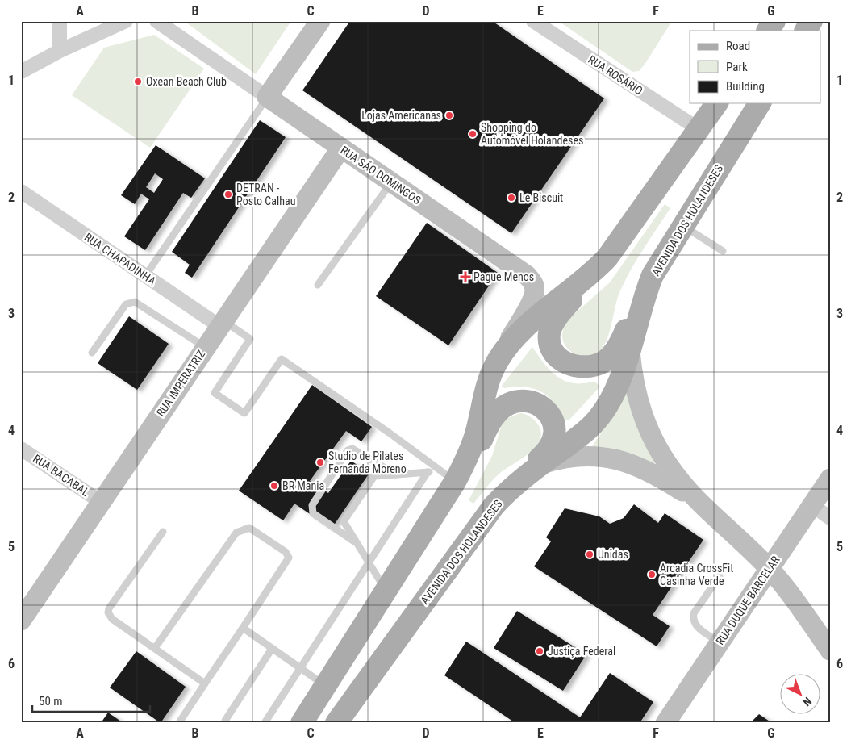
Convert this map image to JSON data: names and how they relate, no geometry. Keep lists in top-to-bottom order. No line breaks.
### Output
{"streets":{"main road":["AVENIDA DOS HOLANDESES"],"street":["RUA ROSÁRIO","RUA SÃO DOMINGOS","RUA CHAPADINHA","RUA IMPERATRIZ","RUA BACABAL","RUA DUQUE BARCELAR"]},"crossings":[["RUA SÃO DOMINGOS","RUA IMPERATRIZ"],["RUA CHAPADINHA","RUA IMPERATRIZ"],["RUA IMPERATRIZ","RUA BACABAL"]],"places":{"other":["Oxean Beach Club","Lojas Americanas","Shopping do Automóvel Holandeses","DETRAN - Posto Calhau","Le Biscuit","Studio de Pilates Fernanda Moreno","BR Mania","Unidas","Arcadia CrossFit Casinha Verde","Justiça Federal"],"health":["Pague Menos"]},"legend":["Road","Park","Building"],"scale_bar":"50 m","north":"bottom right","grid":{"columns":["A","B","C","D","E","F","G"],"rows":["1","2","3","4","5","6"]}}
